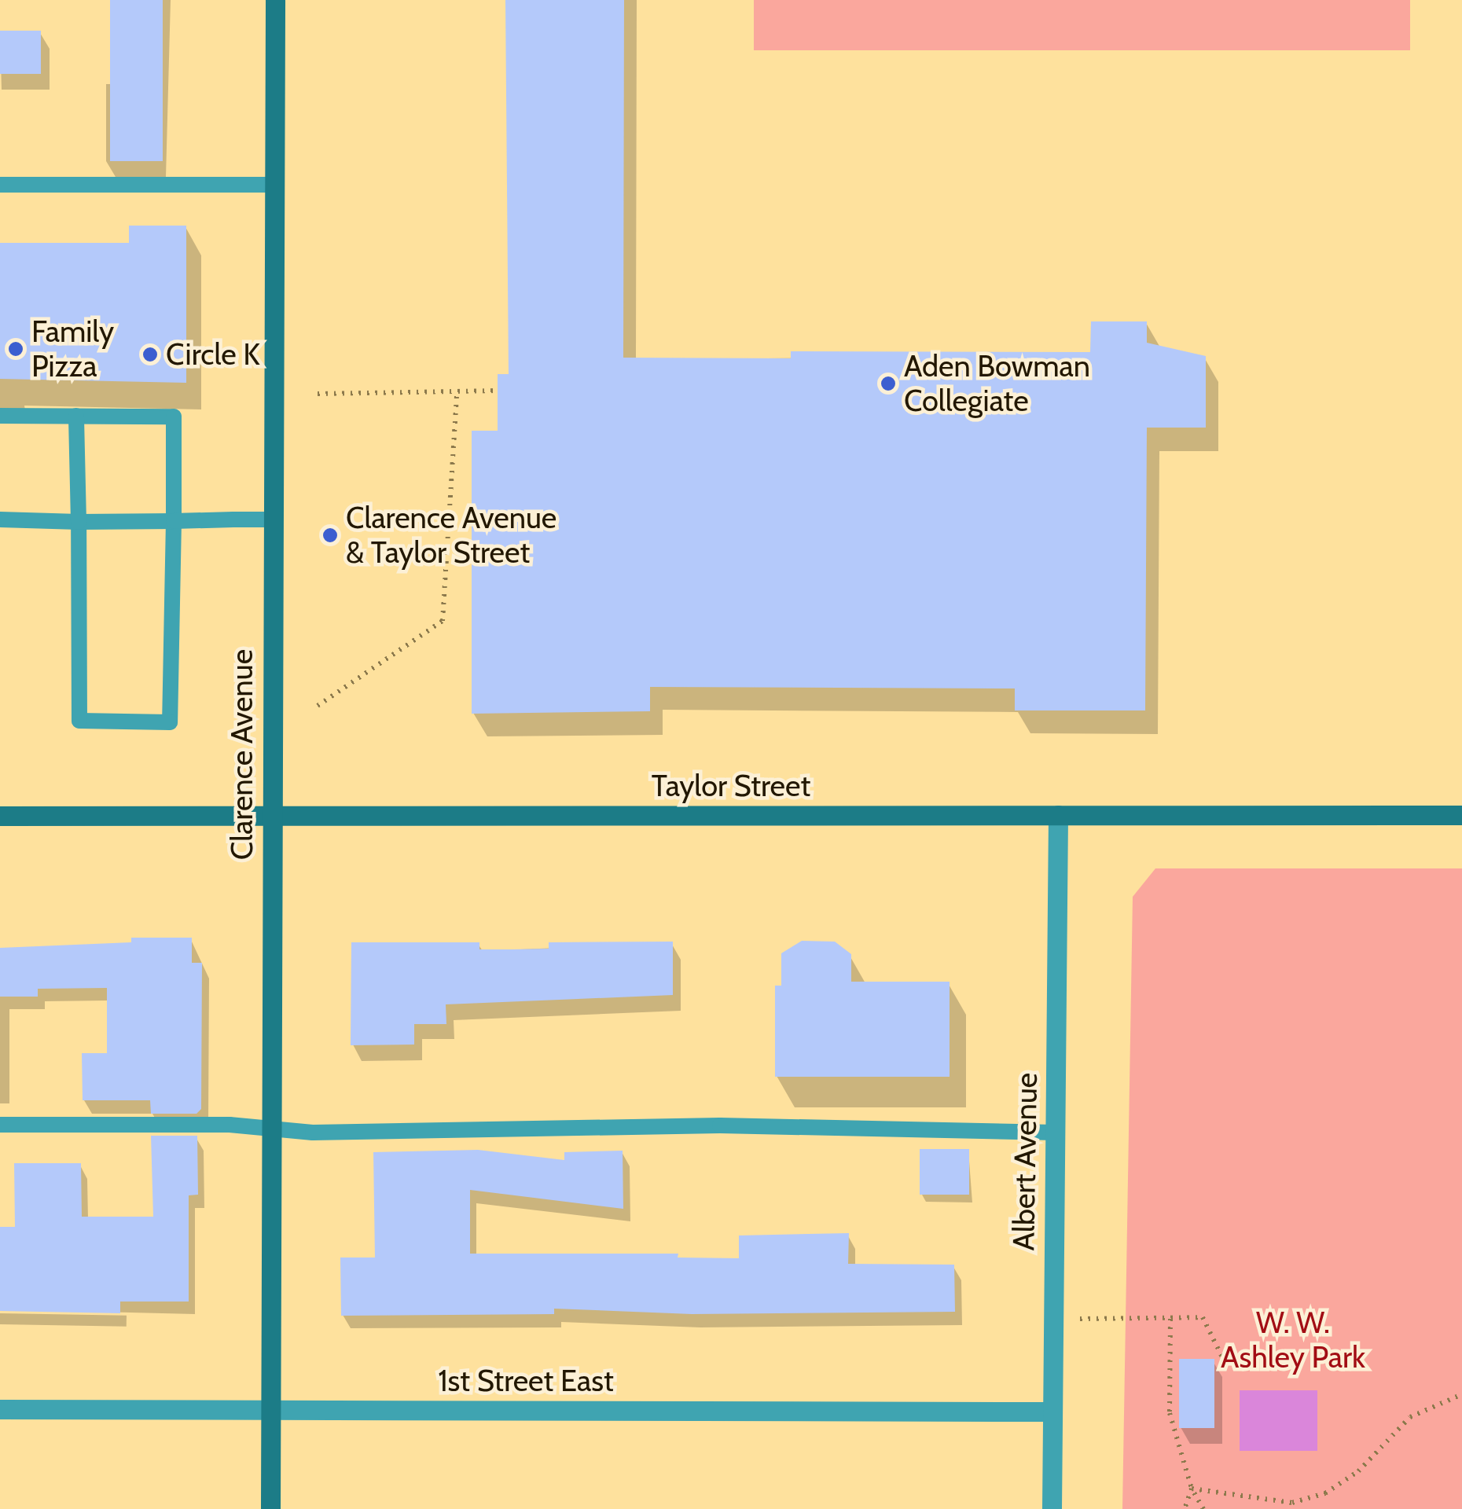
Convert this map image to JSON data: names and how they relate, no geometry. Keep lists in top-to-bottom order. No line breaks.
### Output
{"streets":{"main road":["Clarence Avenue","Taylor Street"],"street":["Albert Avenue","1st Street East"]},"crossings":[["Clarence Avenue","Taylor Street"],["Clarence Avenue","1st Street East"],["Taylor Street","Albert Avenue"],["Albert Avenue","1st Street East"]],"parks":["W. W. Ashley Park"],"places":["Family Pizza","Circle K","Aden Bowman Collegiate","Clarence Avenue & Taylor Street"]}
